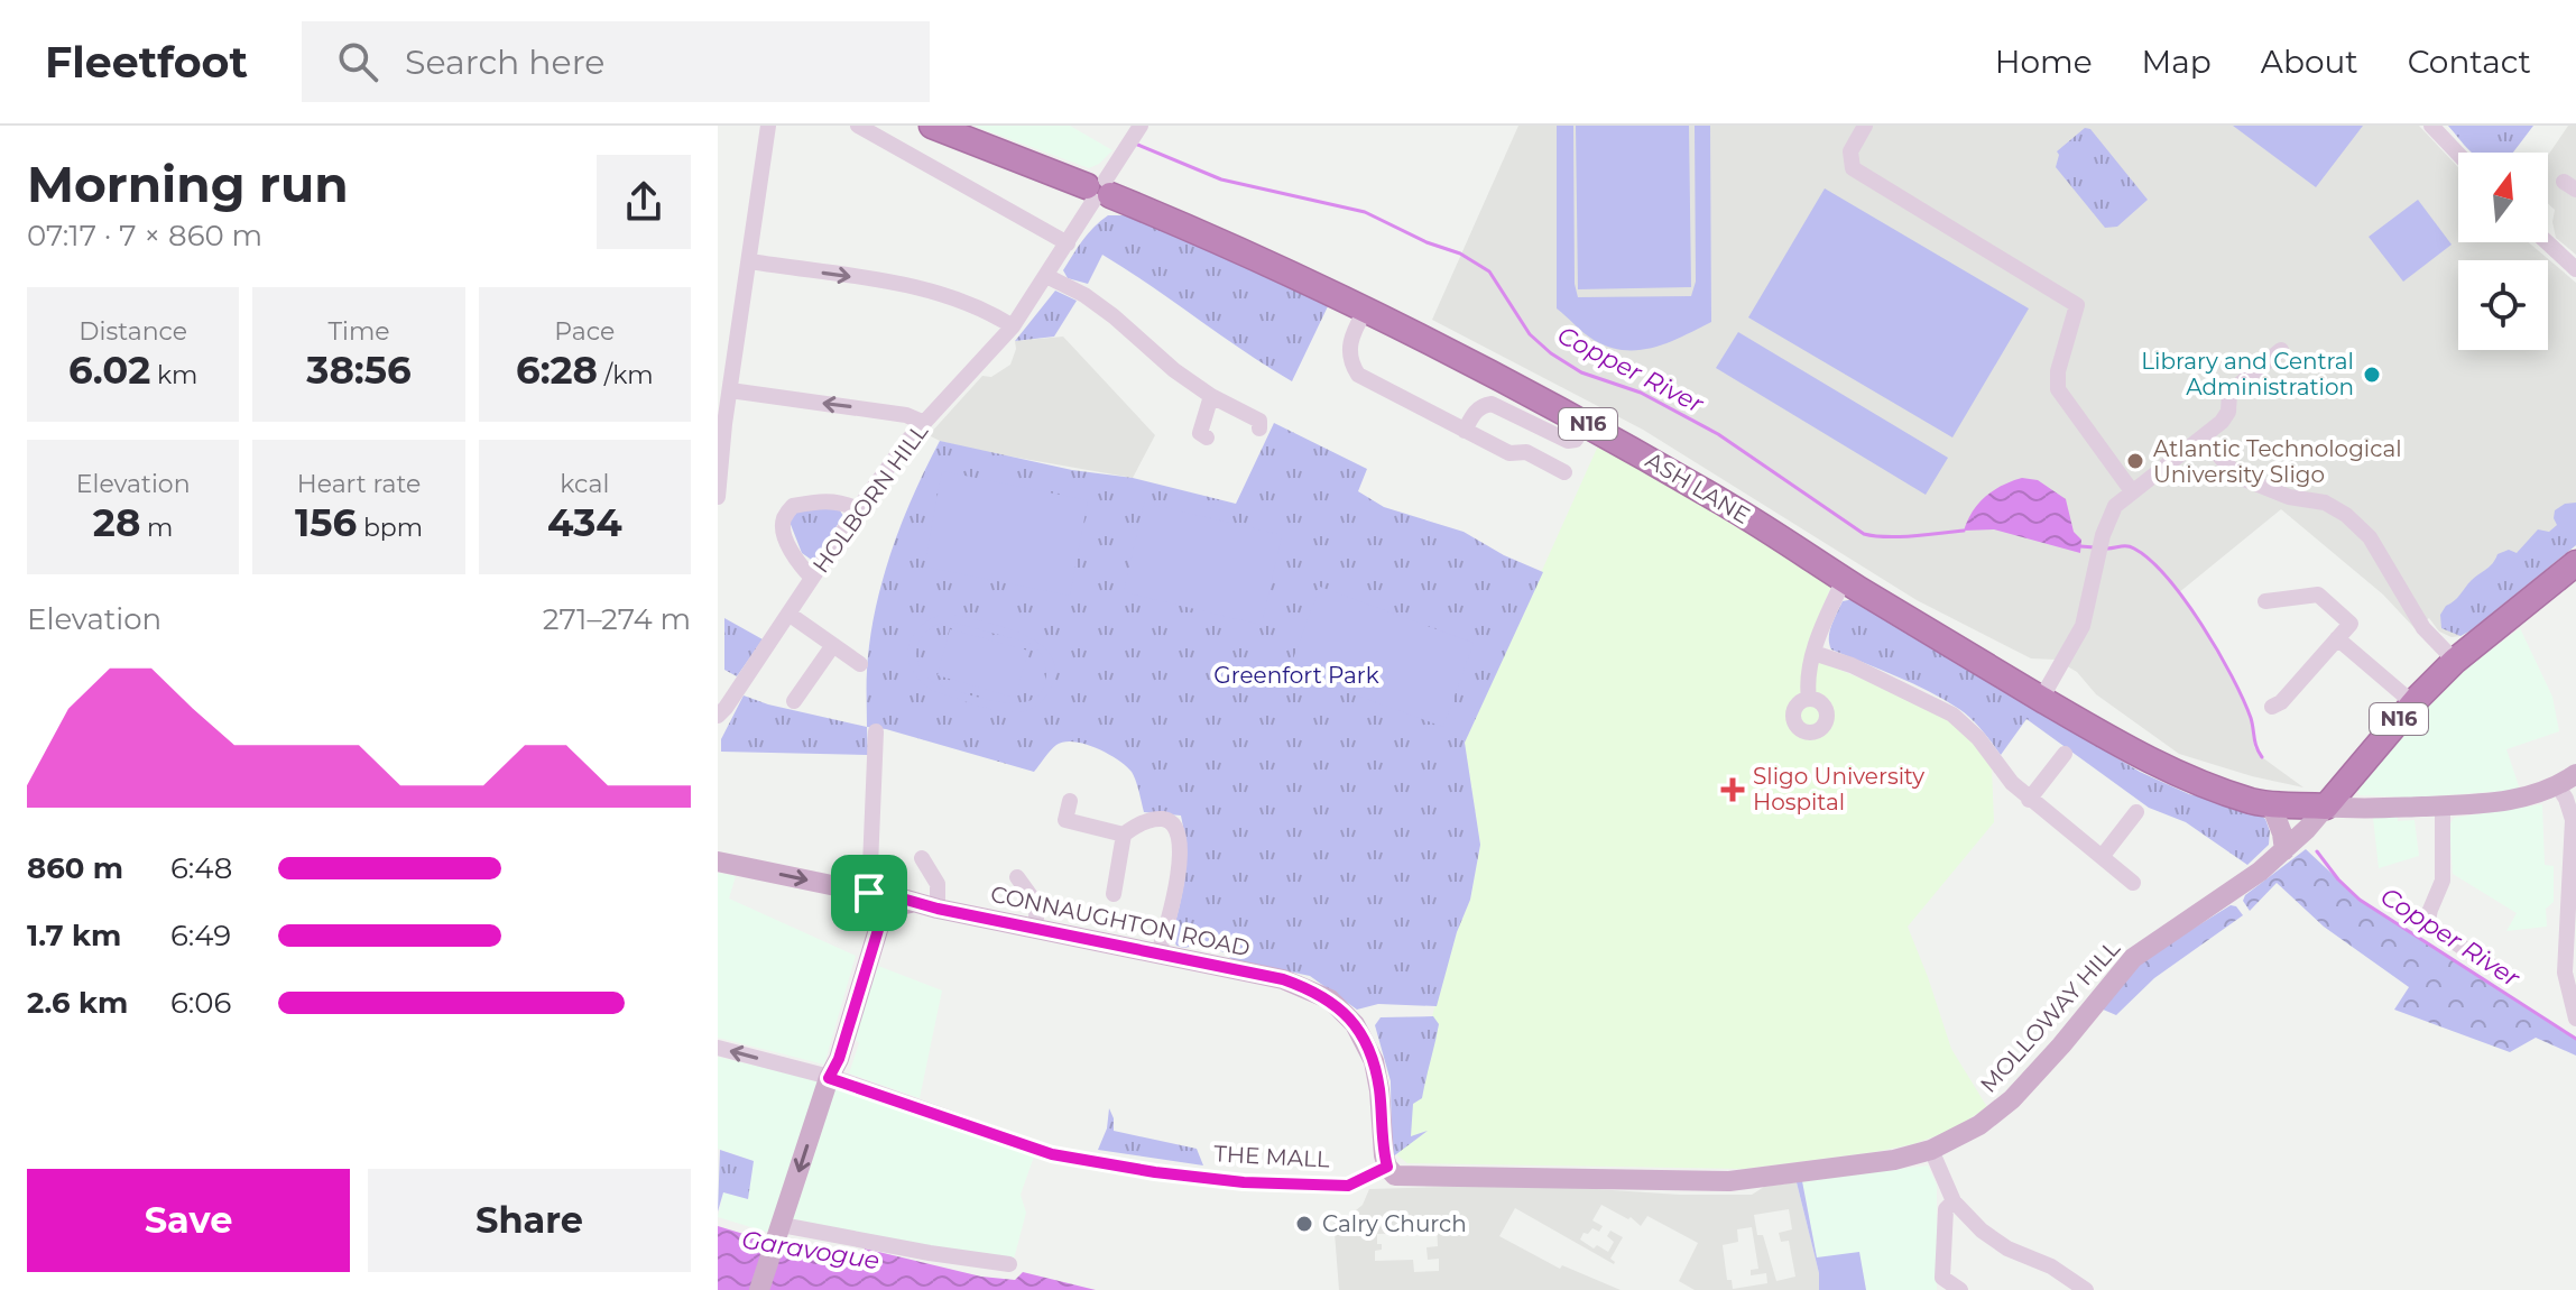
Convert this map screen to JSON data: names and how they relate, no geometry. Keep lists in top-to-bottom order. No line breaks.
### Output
{"streets":{"highway":["N16","ASH LANE"],"main road":["CONNAUGHTON ROAD","MOLLOWAY HILL"],"street":["HOLBORN HILL","THE MALL"]},"crossings":[["N16","ASH LANE"],["N16","HOLBORN HILL"],["N16","MOLLOWAY HILL"],["ASH LANE","HOLBORN HILL"],["ASH LANE","MOLLOWAY HILL"],["CONNAUGHTON ROAD","THE MALL"]],"water":["Copper River","Garavogue"],"parks":["Greenfort Park"],"places":{"other":["Library and Central Administration","Atlantic Technological University Sligo","Calry Church"],"health":["Sligo University Hospital"]},"north":"top","page":{"header":"Fleetfoot","search":"Search here","nav":["Home","Map","About","Contact"],"heading":["Morning run","07:17 · 7 × 860 m"],"stats":[["Distance","6.02 km"],["Time","38:56"],["Pace","6:28 /km"],["Elevation","28 m"],["Heart rate","156 bpm"],["kcal","434"]],"chart":["Elevation","271–274 m"],"list":[{"name":"860 m","note":"6:48"},{"name":"1.7 km","note":"6:49"},{"name":"2.6 km","note":"6:06"}],"buttons":["Save","Share"]}}
